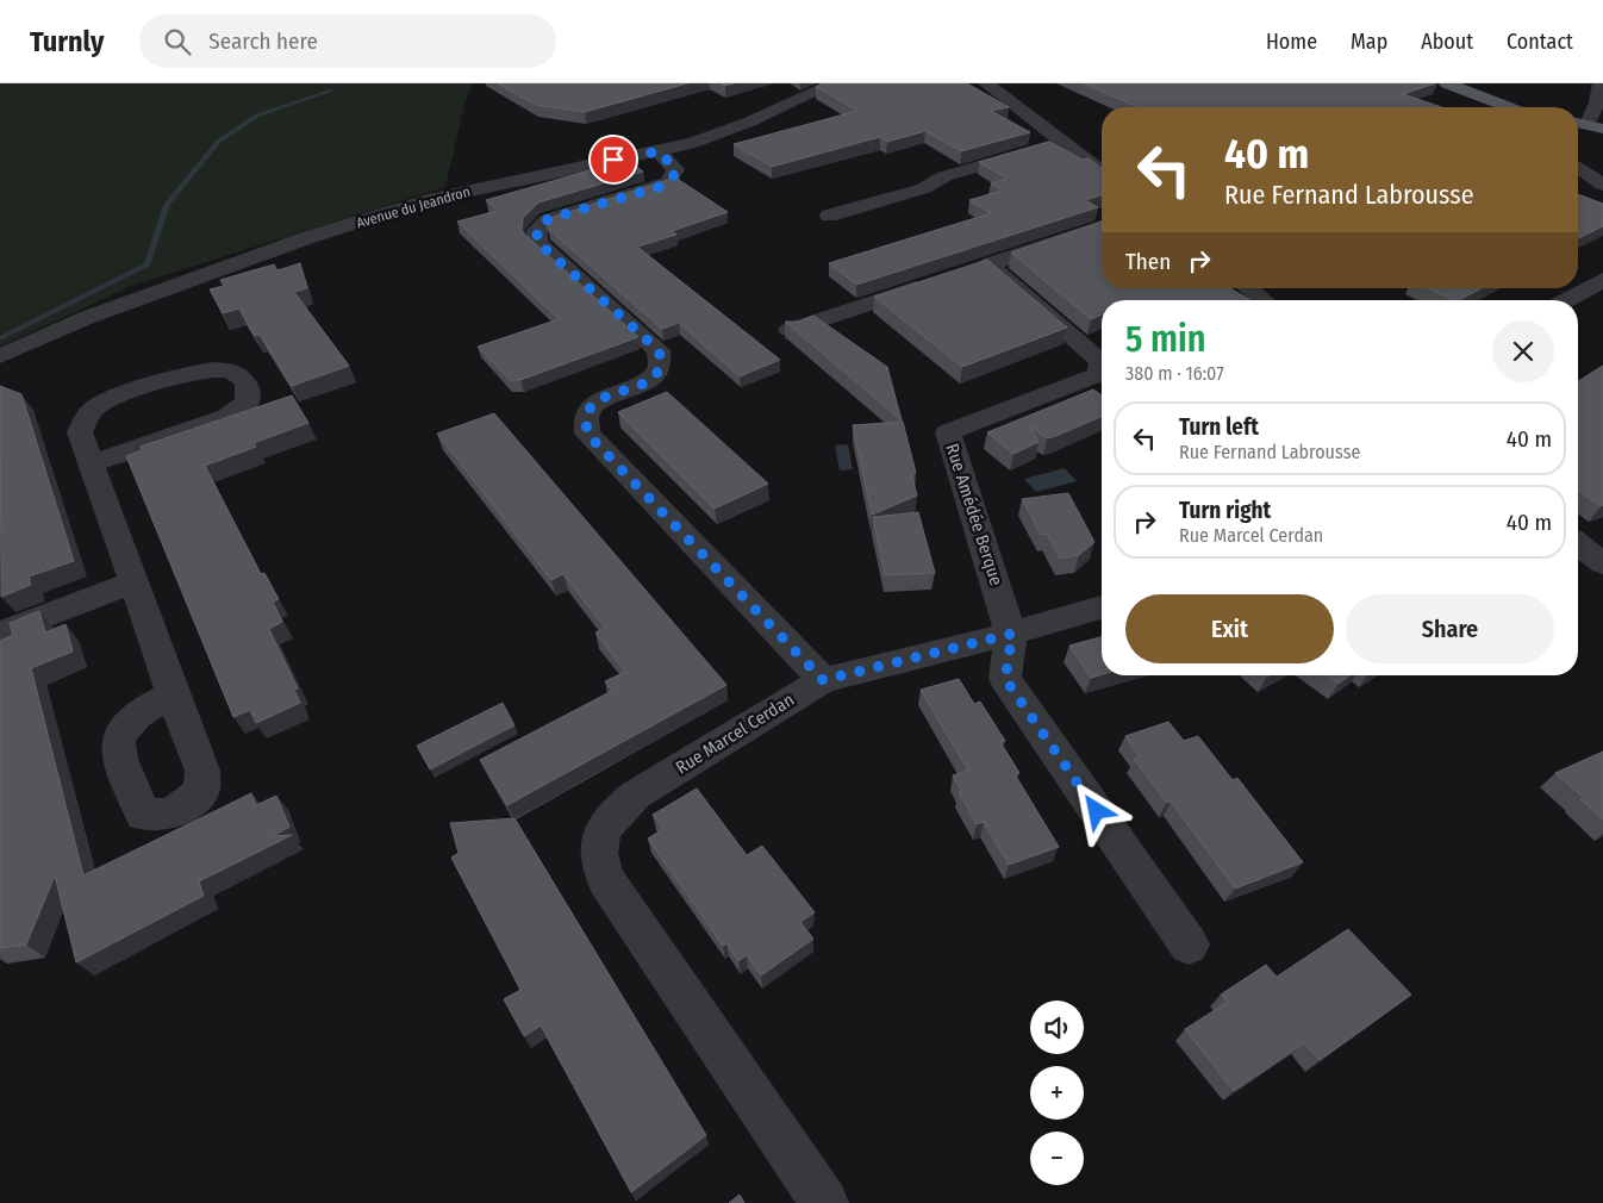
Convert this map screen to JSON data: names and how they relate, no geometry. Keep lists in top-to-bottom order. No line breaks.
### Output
{"streets":{"street":["Avenue du Jeandron","Rue Amédée Berque","Rue Marcel Cerdan"]},"crossings":[["Rue Amédée Berque","Rue Marcel Cerdan"]],"page":{"header":"Turnly","search":"Search here","nav":["Home","Map","About","Contact"],"turn":["40 m","Rue Fernand Labrousse"],"then":"Then","heading":["5 min","380 m · 16:07"],"list":[{"name":"Turn left","note":"Rue Fernand Labrousse","value":"40 m"},{"name":"Turn right","note":"Rue Marcel Cerdan","value":"40 m"}],"buttons":["Exit","Share"],"map_buttons":["+","−"]}}
